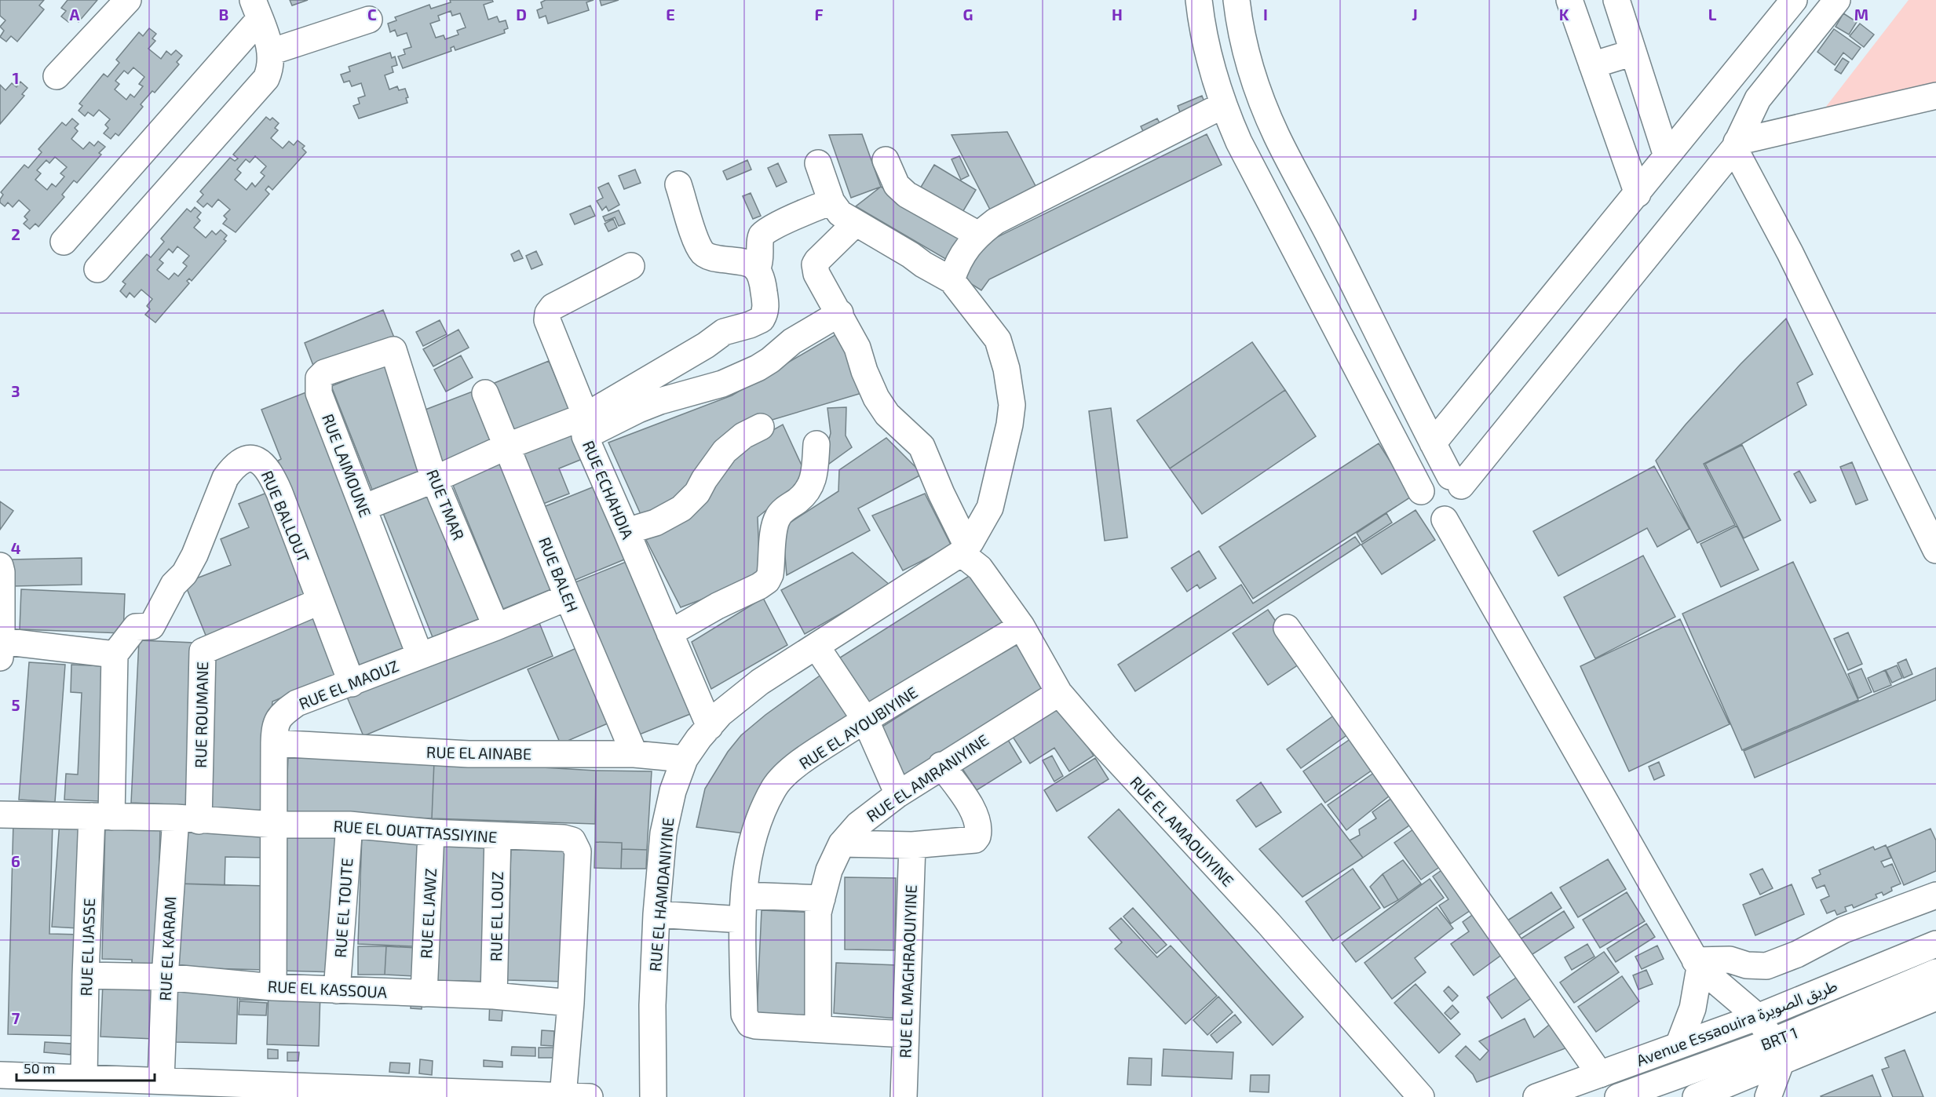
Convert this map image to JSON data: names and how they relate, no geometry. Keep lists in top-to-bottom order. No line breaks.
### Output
{"streets":{"street":["RUE LAIMOUNE","RUE ECHAHDIA","RUE TMAR","RUE BALLOUT","RUE BALEH","RUE EL MAOUZ","RUE ROUMANE","RUE EL AYOUBIYINE","RUE EL AINABE","RUE EL AMRANIYINE","RUE EL OUATTASSIYINE","RUE EL AMAOUIYINE","RUE EL HAMDANIYINE","RUE EL TOUTE","RUE EL JAWZ","RUE EL LOUZ","RUE EL IJASSE","RUE EL KARAM","RUE EL MAGHRAOUIYINE","RUE EL KASSOUA","Avenue Essaouira طريق الصويرة","BRT 1"]},"crossings":[["RUE LAIMOUNE","RUE TMAR"],["RUE LAIMOUNE","RUE EL MAOUZ"],["RUE ECHAHDIA","RUE EL HAMDANIYINE"],["RUE TMAR","RUE EL MAOUZ"],["RUE BALLOUT","RUE EL MAOUZ"],["RUE BALLOUT","RUE ROUMANE"],["RUE BALLOUT","RUE EL IJASSE"],["RUE BALEH","RUE EL MAOUZ"],["RUE BALEH","RUE EL AINABE"],["RUE EL MAOUZ","RUE EL AINABE"],["RUE EL MAOUZ","RUE EL OUATTASSIYINE"],["RUE EL MAOUZ","RUE EL KASSOUA"],["RUE ROUMANE","RUE EL OUATTASSIYINE"],["RUE ROUMANE","RUE EL KARAM"],["RUE EL AYOUBIYINE","RUE EL AMRANIYINE"],["RUE EL AYOUBIYINE","RUE EL AMAOUIYINE"],["RUE EL AYOUBIYINE","RUE EL MAGHRAOUIYINE"],["RUE EL AINABE","RUE EL HAMDANIYINE"],["RUE EL AMRANIYINE","RUE EL AMAOUIYINE"],["RUE EL OUATTASSIYINE","RUE EL TOUTE"],["RUE EL OUATTASSIYINE","RUE EL JAWZ"],["RUE EL OUATTASSIYINE","RUE EL LOUZ"],["RUE EL OUATTASSIYINE","RUE EL IJASSE"],["RUE EL OUATTASSIYINE","RUE EL KARAM"],["RUE EL OUATTASSIYINE","RUE EL KASSOUA"],["RUE EL AMAOUIYINE","RUE EL HAMDANIYINE"],["RUE EL TOUTE","RUE EL KASSOUA"],["RUE EL JAWZ","RUE EL KASSOUA"],["RUE EL LOUZ","RUE EL KASSOUA"],["RUE EL IJASSE","RUE EL KASSOUA"],["RUE EL KARAM","RUE EL KASSOUA"]],"scale_bar":"50 m","grid":{"columns":["A","B","C","D","E","F","G","H","I","J","K","L","M"],"rows":["1","2","3","4","5","6","7"]}}
